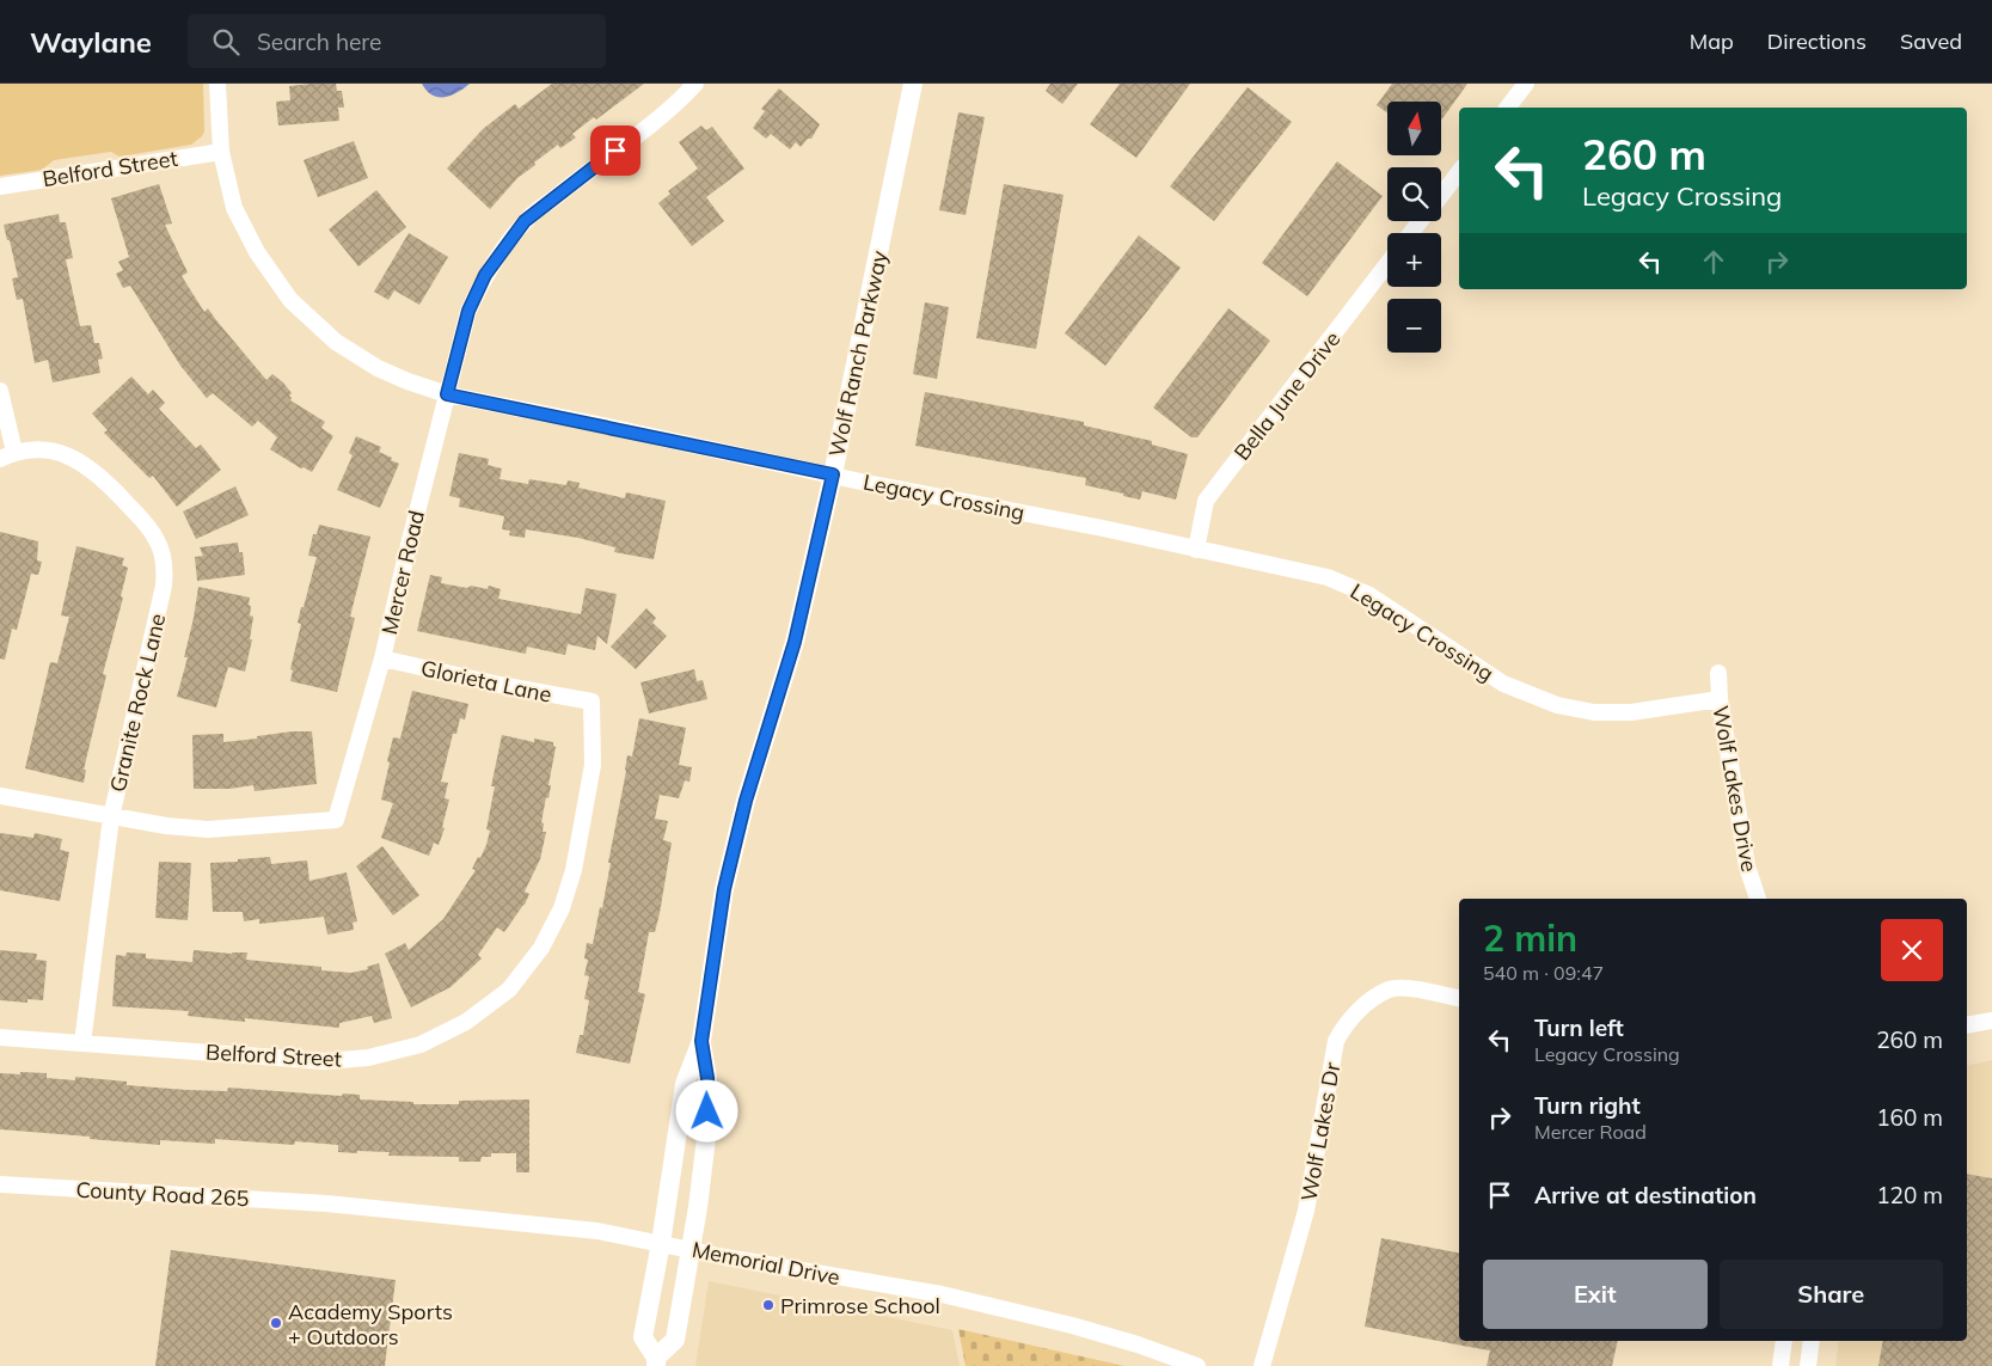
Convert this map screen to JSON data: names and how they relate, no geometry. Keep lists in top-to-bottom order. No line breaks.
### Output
{"streets":{"street":["Belford Street","Wolf Ranch Parkway","Bella June Drive","Legacy Crossing","Mercer Road","Glorieta Lane","Granite Rock Lane","Wolf Lakes Drive","Wolf Lakes Dr","County Road 265","Memorial Drive"]},"crossings":[["Belford Street","Legacy Crossing"],["Belford Street","Glorieta Lane"],["Belford Street","Granite Rock Lane"],["Wolf Ranch Parkway","Legacy Crossing"],["Wolf Ranch Parkway","Memorial Drive"],["Bella June Drive","Legacy Crossing"],["Legacy Crossing","Mercer Road"],["Legacy Crossing","Wolf Lakes Drive"],["Mercer Road","Glorieta Lane"],["Mercer Road","Granite Rock Lane"],["County Road 265","Memorial Drive"]],"places":["Primrose School","Academy Sports + Outdoors"],"north":"top","page":{"header":"Waylane","search":"Search here","nav":["Map","Directions","Saved"],"map_buttons":["+","−"],"turn":["260 m","Legacy Crossing"],"heading":["2 min","540 m · 09:47"],"list":[{"name":"Turn left","note":"Legacy Crossing","value":"260 m"},{"name":"Turn right","note":"Mercer Road","value":"160 m"},{"name":"Arrive at destination","value":"120 m"}],"buttons":["Exit","Share"]}}
